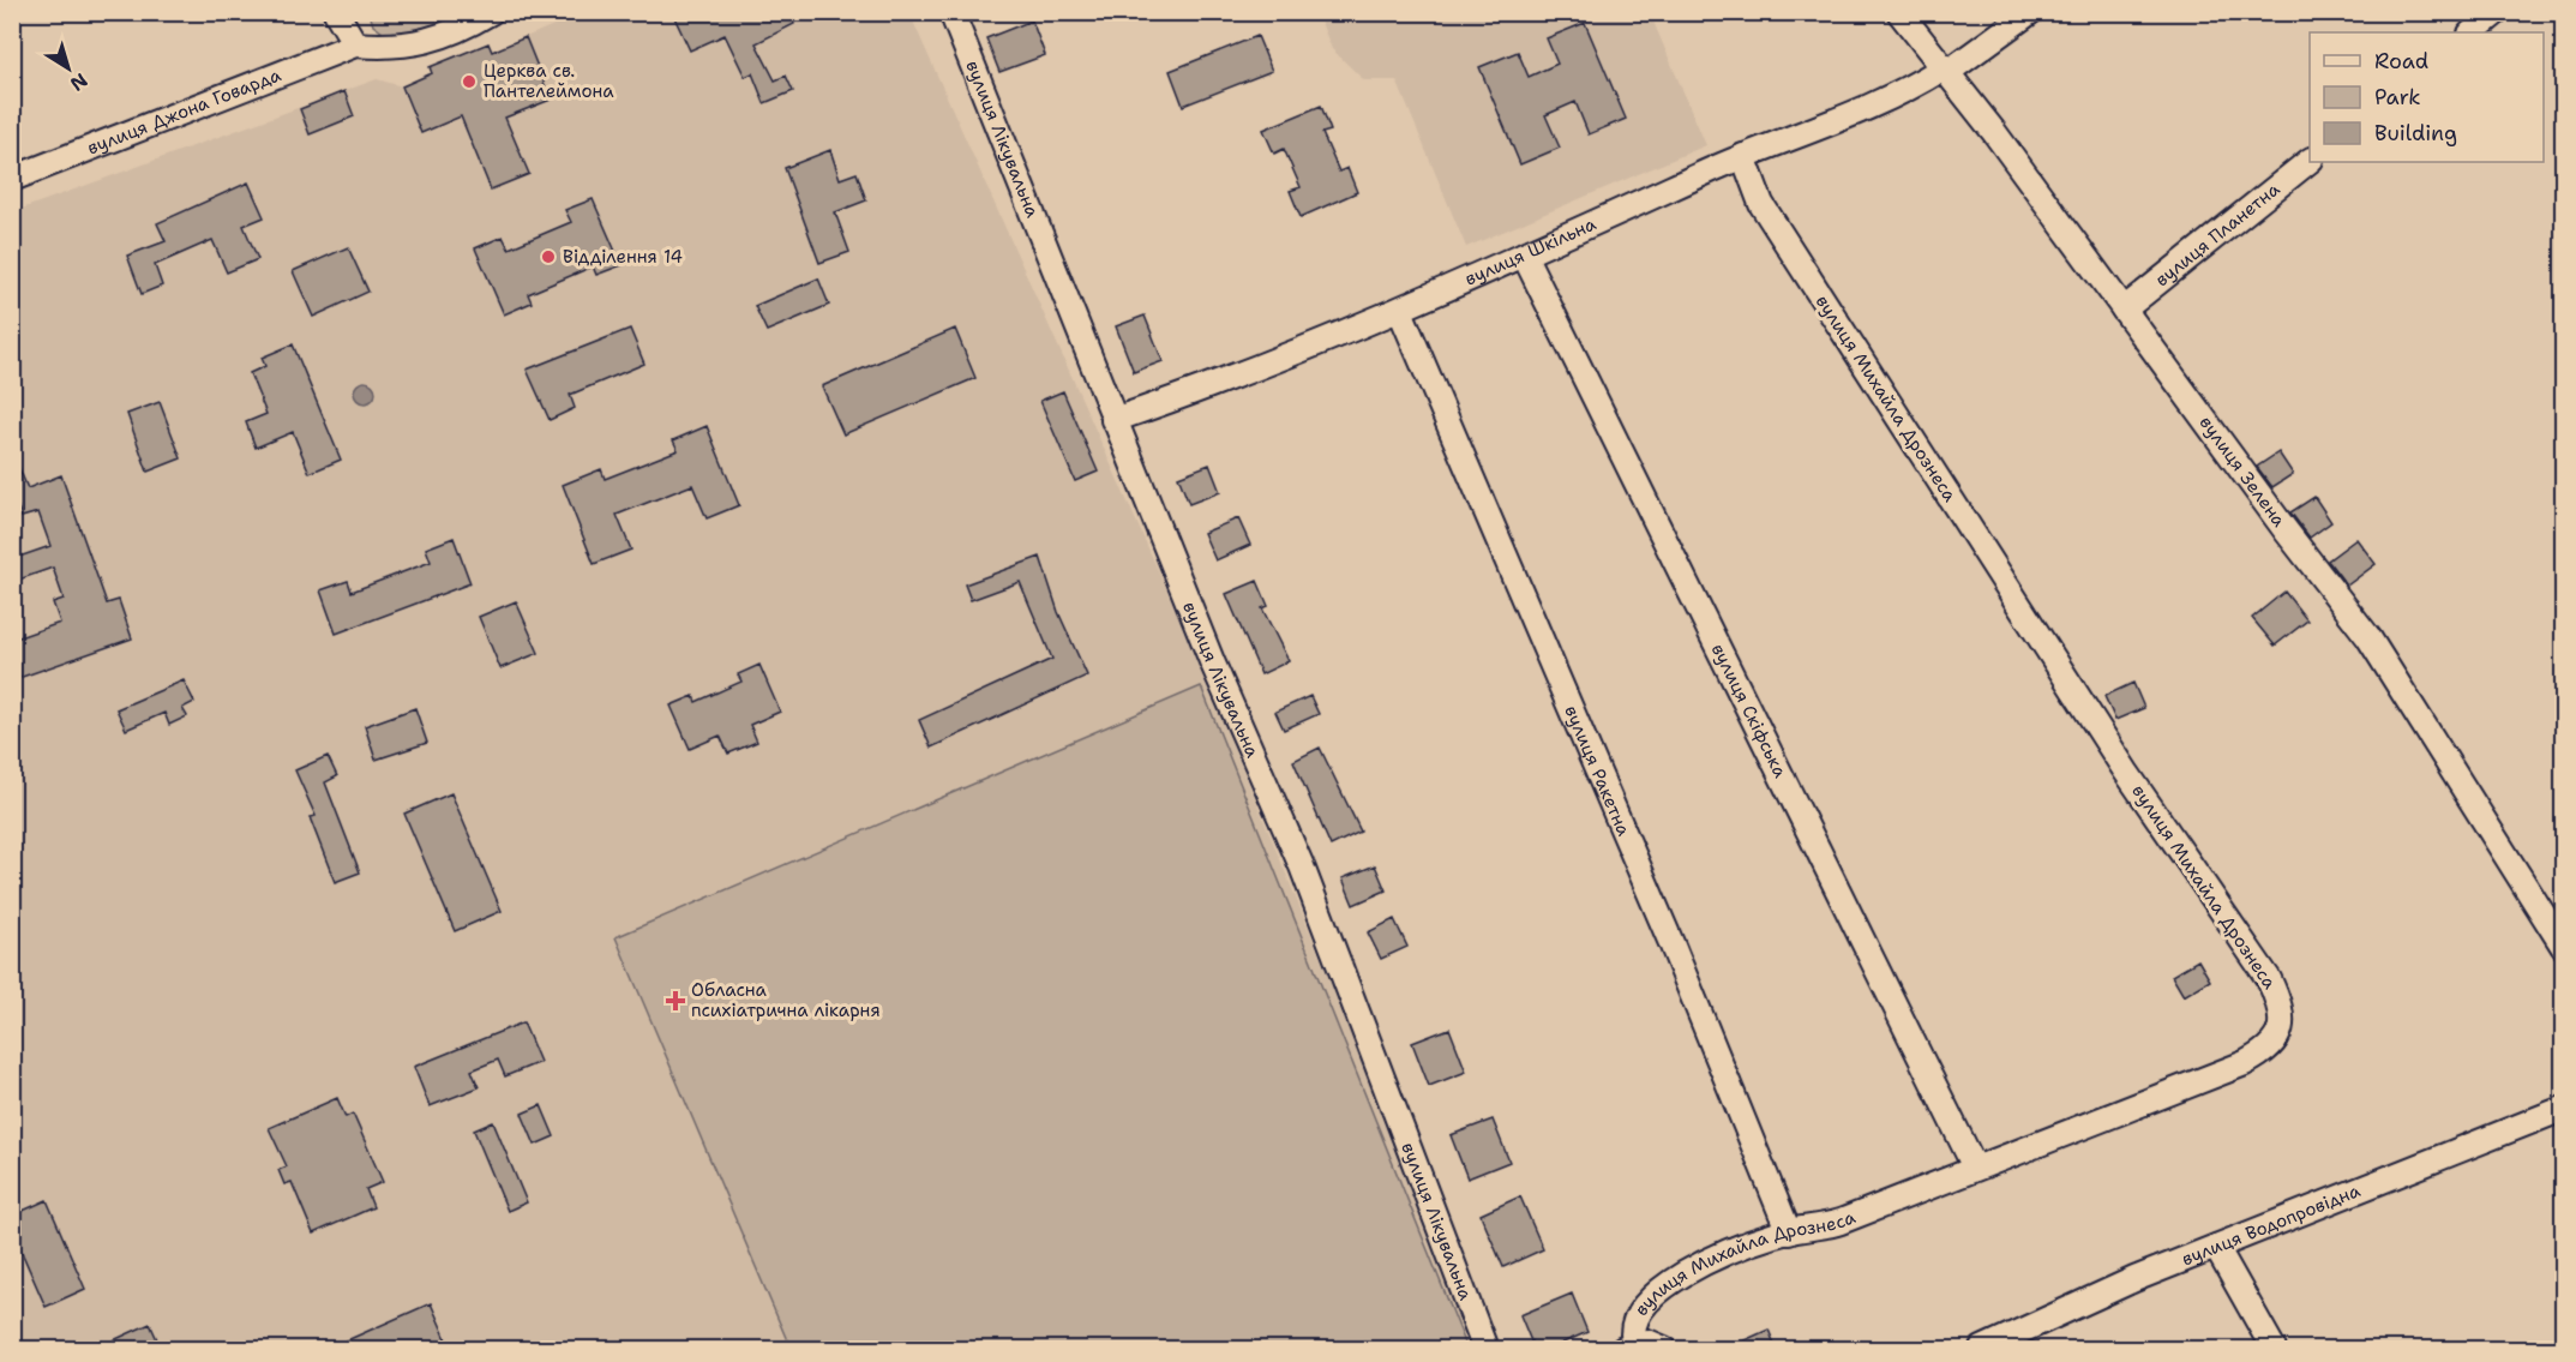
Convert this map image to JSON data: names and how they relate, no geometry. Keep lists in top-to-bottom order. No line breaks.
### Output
{"streets":{"street":["вулиця Джона Говарда","вулиця Лікувальна","вулиця Планетна","вулиця Шкільна","вулиця Михайла Дрознеса","вулиця Зелена","вулиця Скіфська","вулиця Ракетна","вулиця Водопровідна"]},"crossings":[["вулиця Лікувальна","вулиця Шкільна"],["вулиця Планетна","вулиця Зелена"],["вулиця Шкільна","вулиця Михайла Дрознеса"],["вулиця Шкільна","вулиця Зелена"],["вулиця Шкільна","вулиця Скіфська"],["вулиця Шкільна","вулиця Ракетна"],["вулиця Михайла Дрознеса","вулиця Скіфська"],["вулиця Михайла Дрознеса","вулиця Ракетна"]],"places":{"other":["Церква св. Пантелеймона","Відділення 14"],"health":["Обласна психіатрична лікарня"]},"legend":["Road","Park","Building"],"north":"bottom right"}
